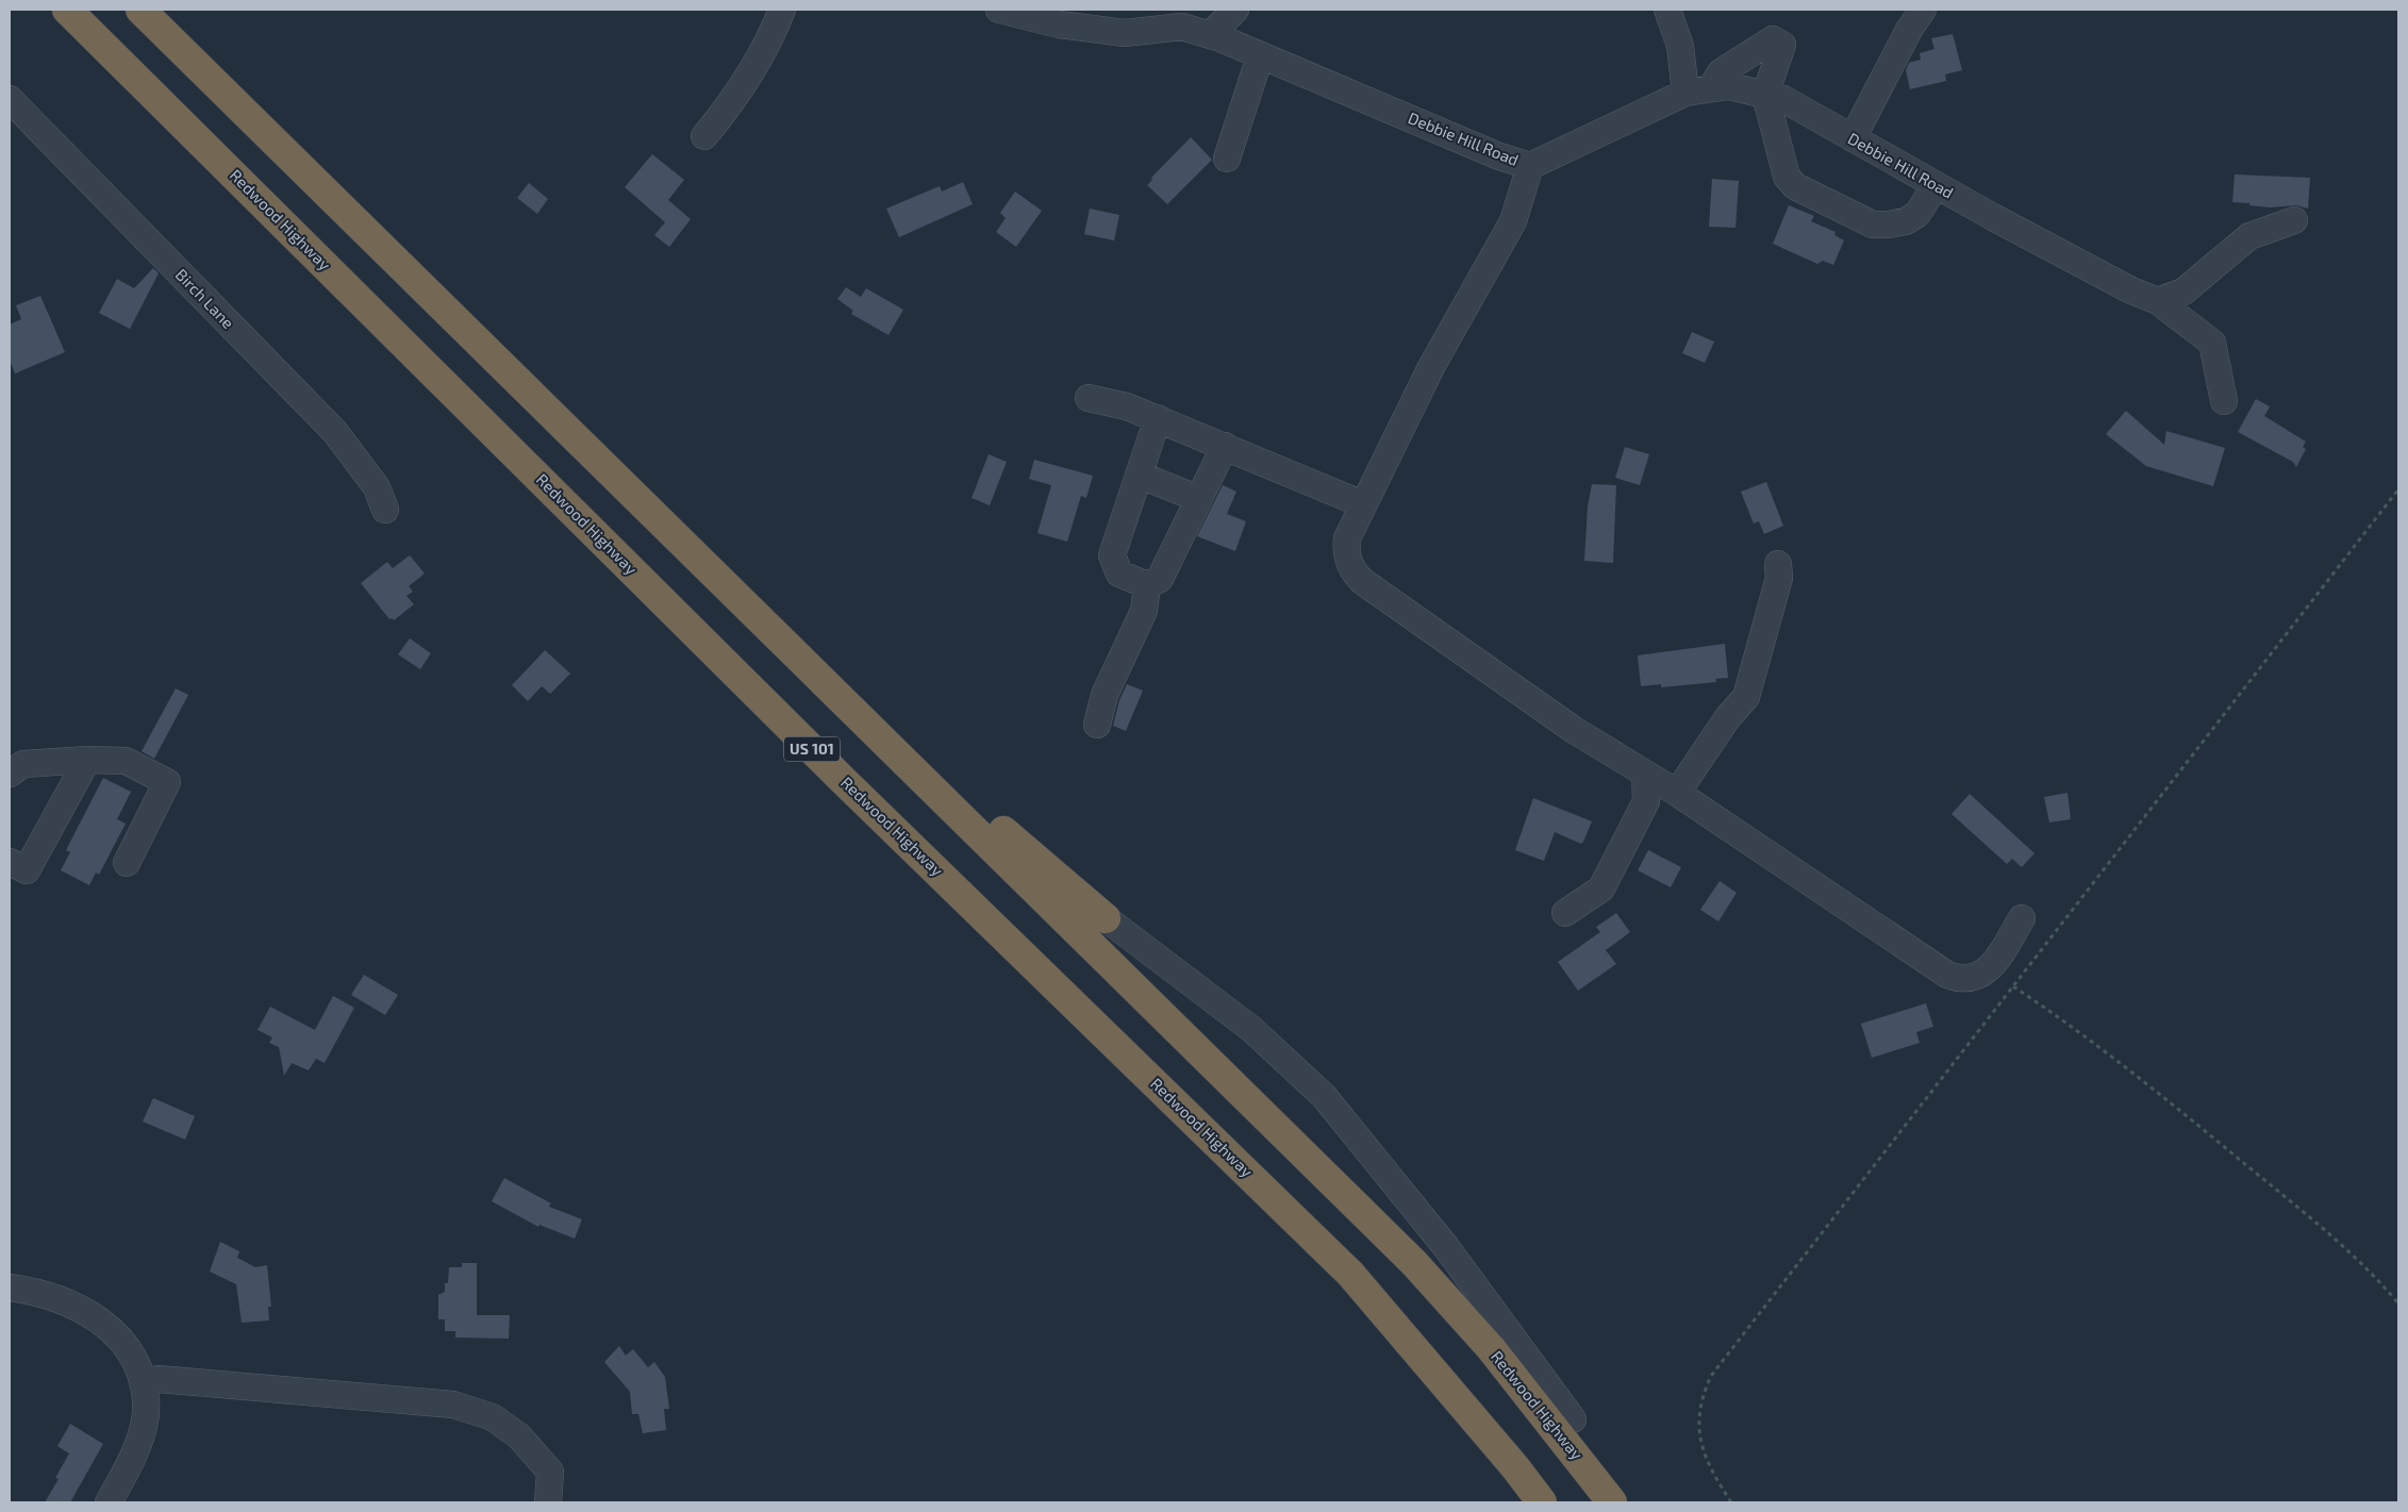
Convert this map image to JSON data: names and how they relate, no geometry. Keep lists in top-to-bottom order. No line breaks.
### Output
{"streets":{"highway":["Redwood Highway","US 101"],"street":["Debbie Hill Road","Birch Lane"]}}
